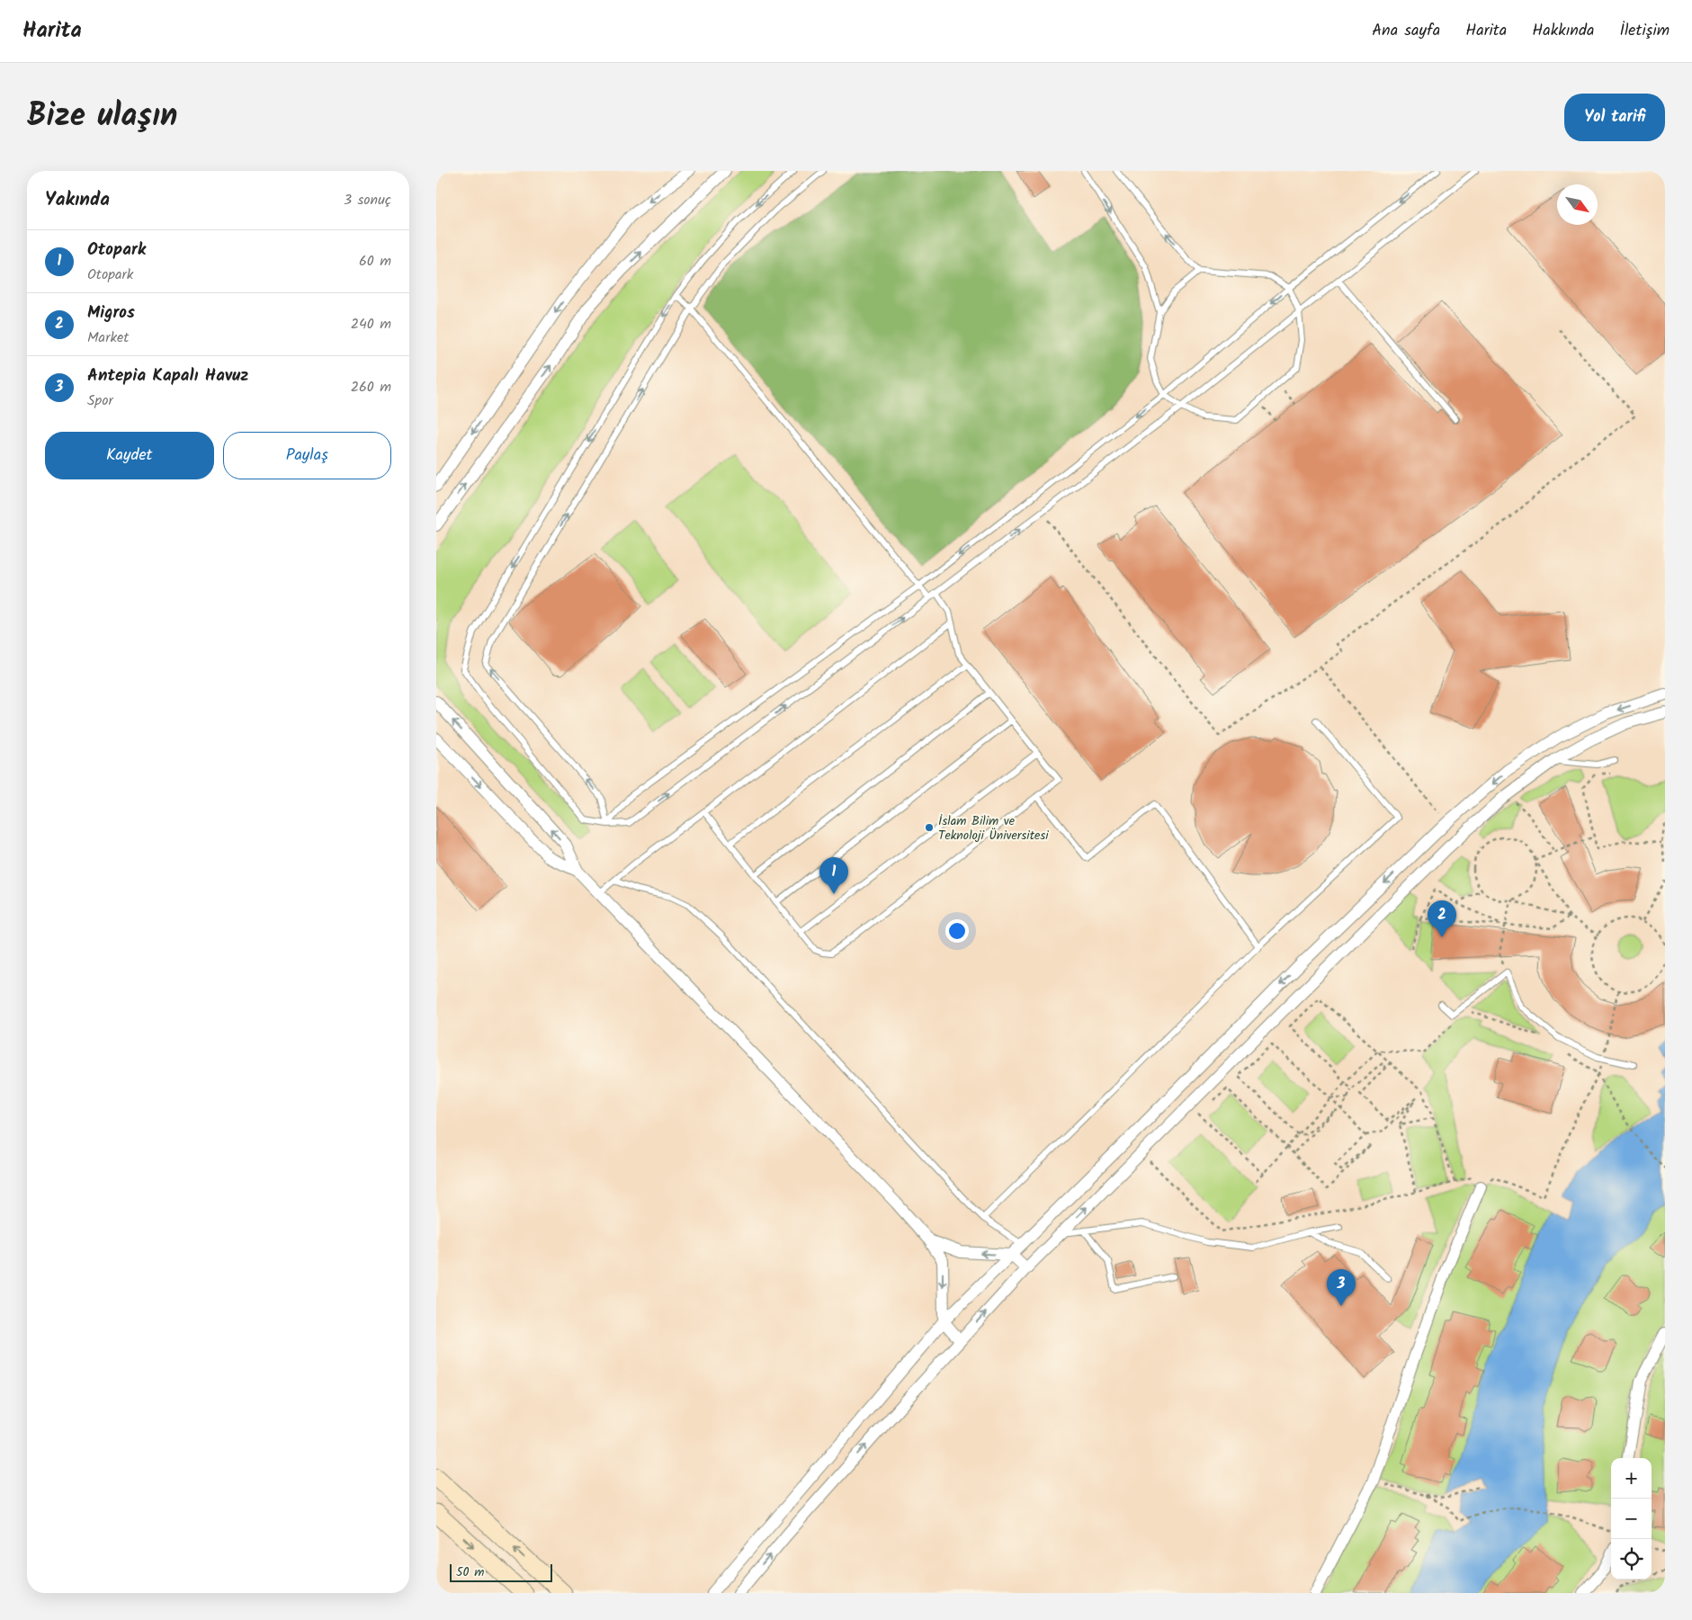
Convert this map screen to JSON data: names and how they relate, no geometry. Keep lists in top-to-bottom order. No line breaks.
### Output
{"places":["İslam Bilim ve Teknoloji Üniversitesi"],"scale_bar":"50 m","north":"bottom right","page":{"header":"Harita","nav":["Ana sayfa","Harita","Hakkında","İletişim"],"title":"Bize ulaşın","buttons":["Yol tarifi",["Kaydet","Paylaş"]],"heading":["Yakında","3 sonuç"],"list":[{"mark":"1","name":"Otopark","note":"Otopark","value":"60 m"},{"mark":"2","name":"Migros","note":"Market","value":"240 m"},{"mark":"3","name":"Antepia Kapalı Havuz","note":"Spor","value":"260 m"}],"pins":["1","2","3"],"map_buttons":["+","−"],"scale":"50 m"}}
